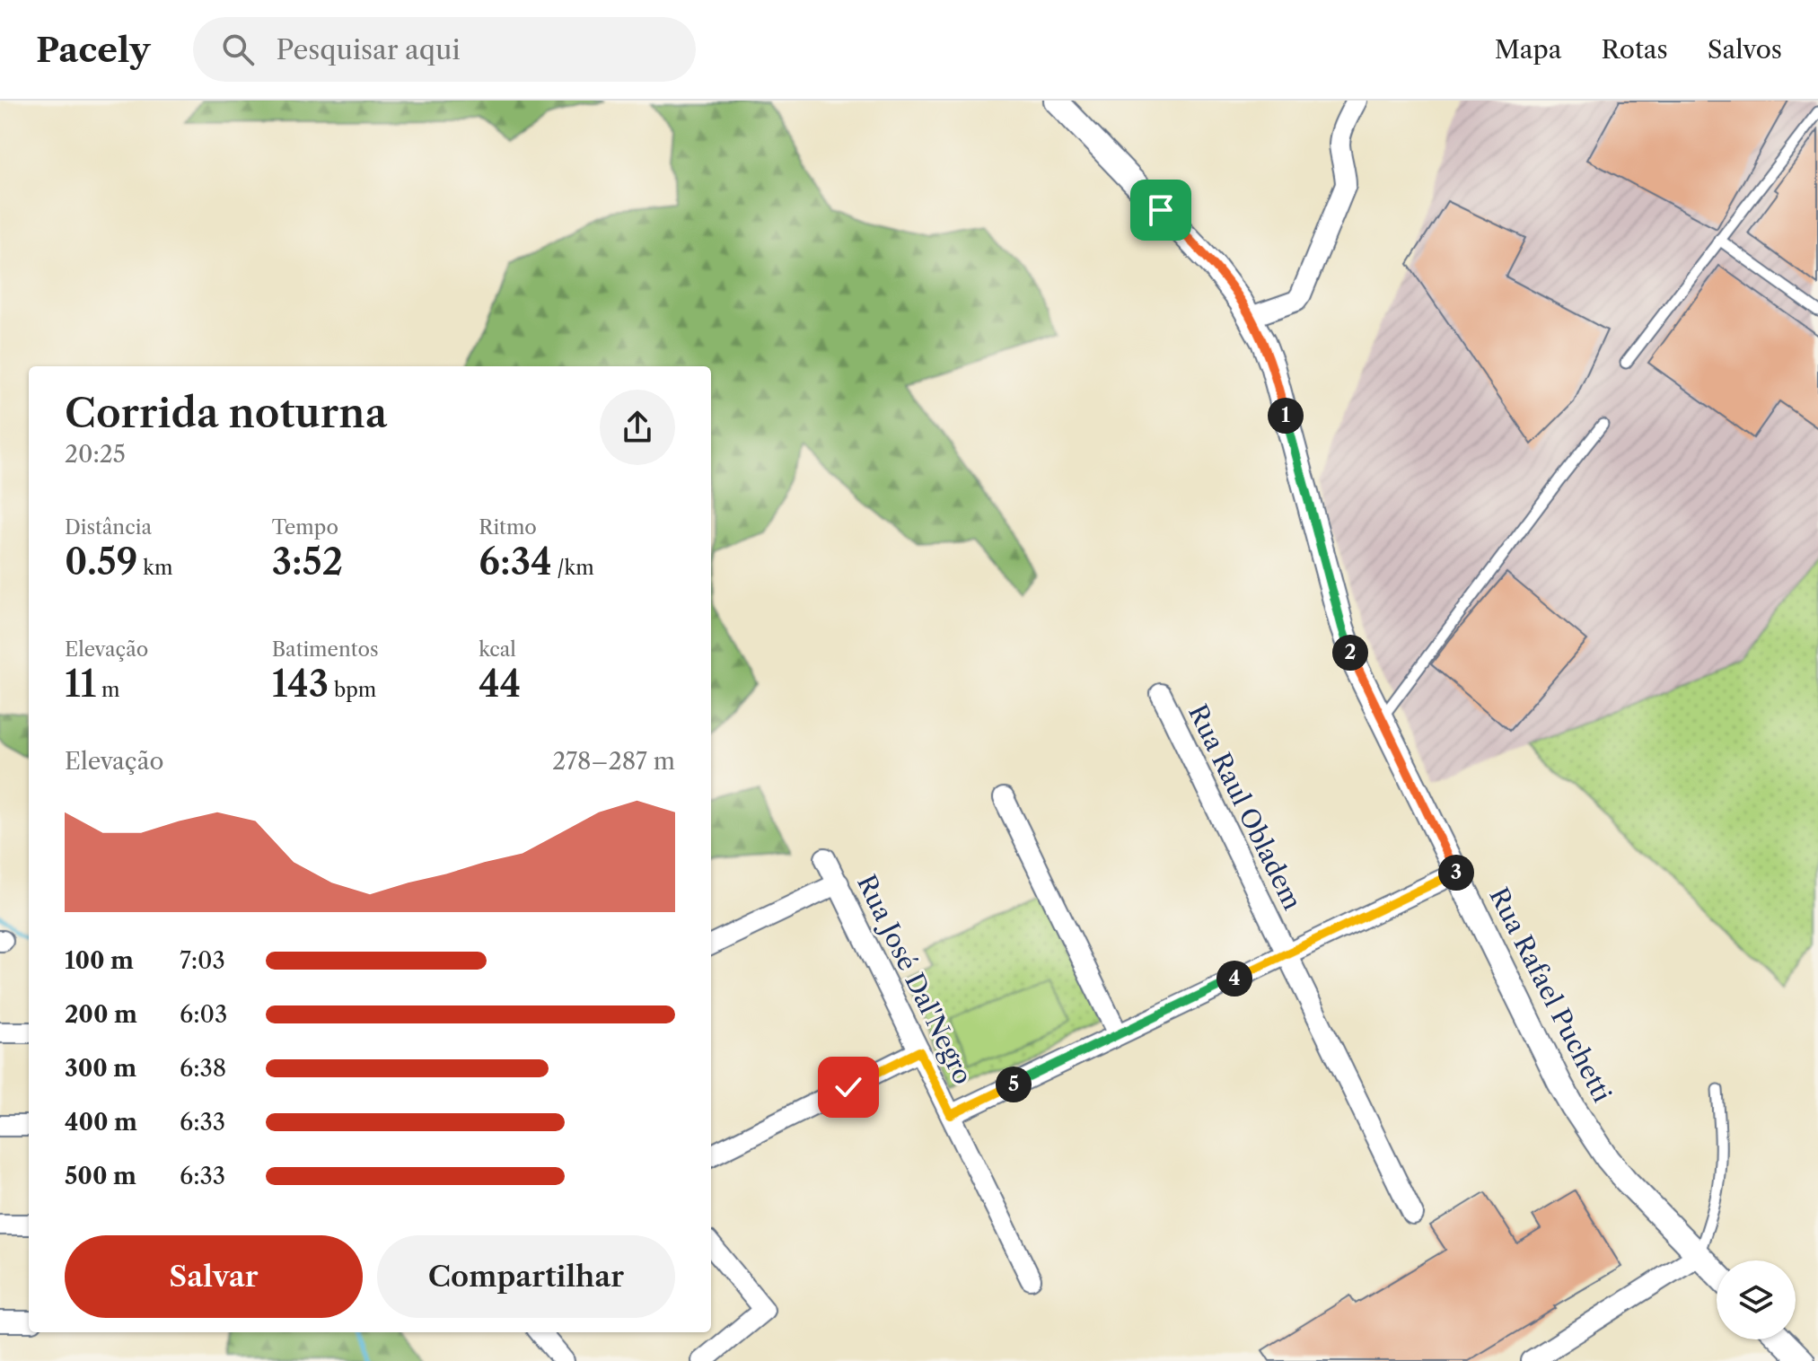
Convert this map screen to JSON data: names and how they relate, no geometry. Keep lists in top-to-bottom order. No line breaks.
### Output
{"streets":{"street":["Rua Raul Obladem","Rua José Dal'Negro","Rua Rafael Puchetti"]},"page":{"header":"Pacely","search":"Pesquisar aqui","nav":["Mapa","Rotas","Salvos"],"heading":["Corrida noturna","20:25"],"pins":["1","2","3","4","5"],"stats":[["Distância","0.59 km"],["Tempo","3:52"],["Ritmo","6:34 /km"],["Elevação","11 m"],["Batimentos","143 bpm"],["kcal","44"]],"chart":["Elevação","278–287 m"],"list":[{"name":"100 m","note":"7:03"},{"name":"200 m","note":"6:03"},{"name":"300 m","note":"6:38"},{"name":"400 m","note":"6:33"},{"name":"500 m","note":"6:33"}],"buttons":["Salvar","Compartilhar"]}}
